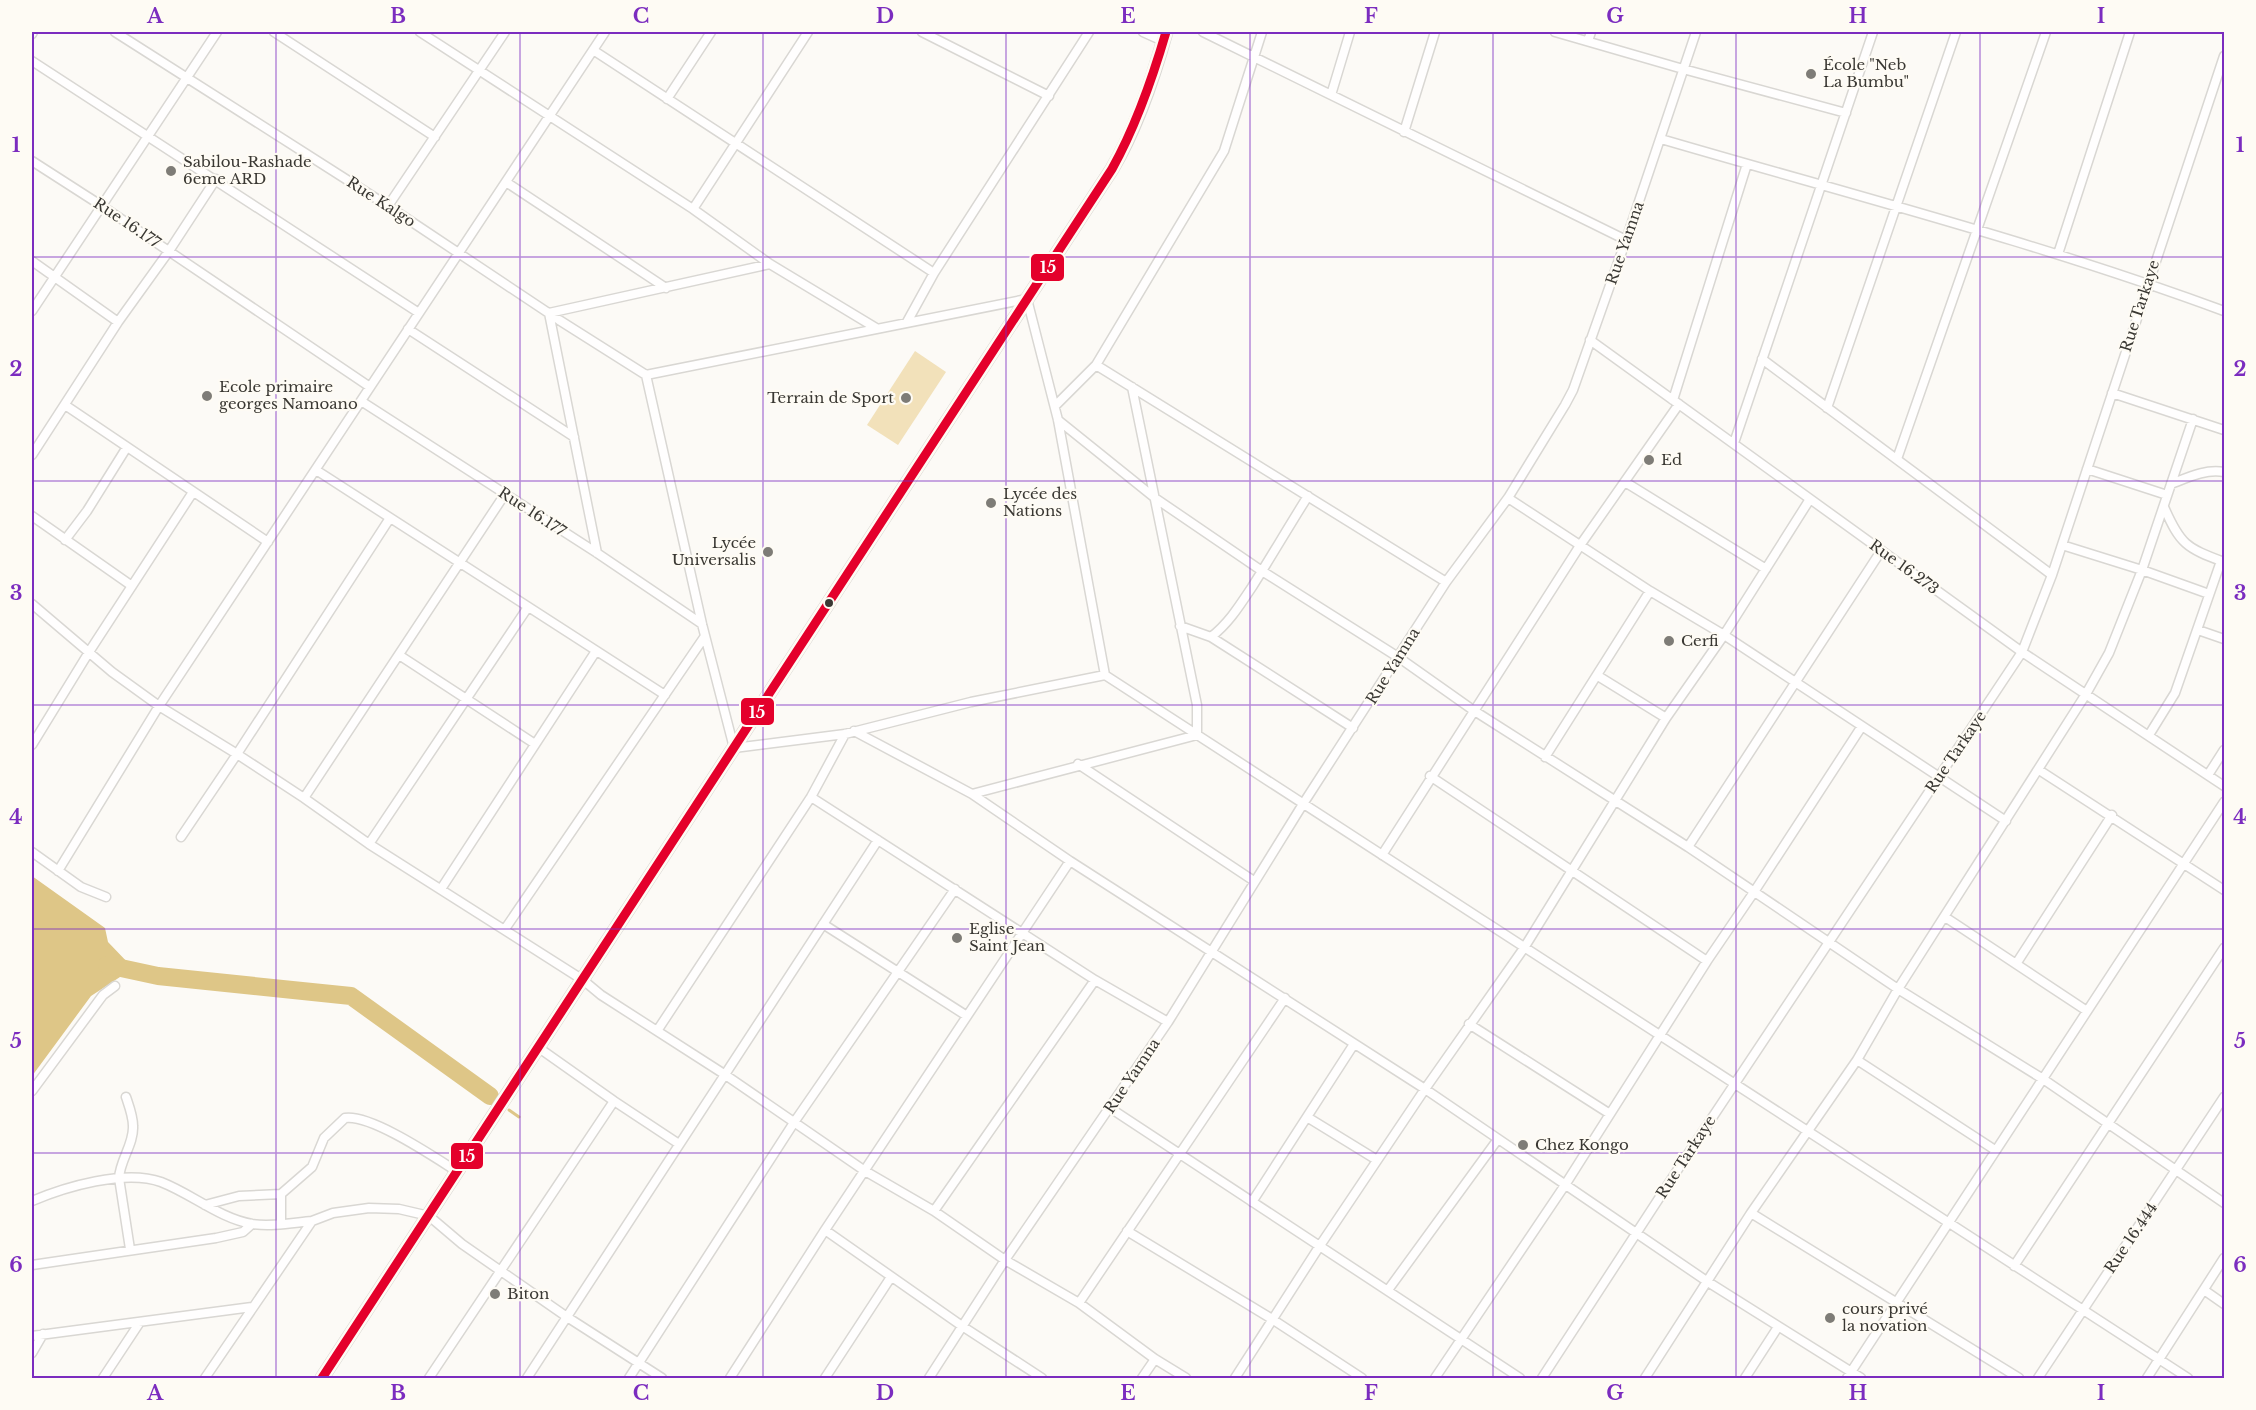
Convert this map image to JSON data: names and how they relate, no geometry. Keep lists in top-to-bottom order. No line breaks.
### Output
{"streets":{"street":["Rue Kalgo","Rue 16.177","Rue Yamna","Rue Tarkaye","Rue 16.273","Rue 16.444"]},"crossings":[["Rue Yamna","Rue 16.273"],["Rue Tarkaye","Rue 16.273"]],"places":["École \"Neb La Bumbu\"","Sabilou-Rashade 6eme ARD","Ecole primaire georges Namoano","Terrain de Sport","Ed","Lycée des Nations","Lycée Universalis","Cerfi","Eglise Saint Jean","Chez Kongo","Biton","cours privé la novation"],"lines":["transit line 15"],"grid":{"columns":["A","B","C","D","E","F","G","H","I"],"rows":["1","2","3","4","5","6"]}}
